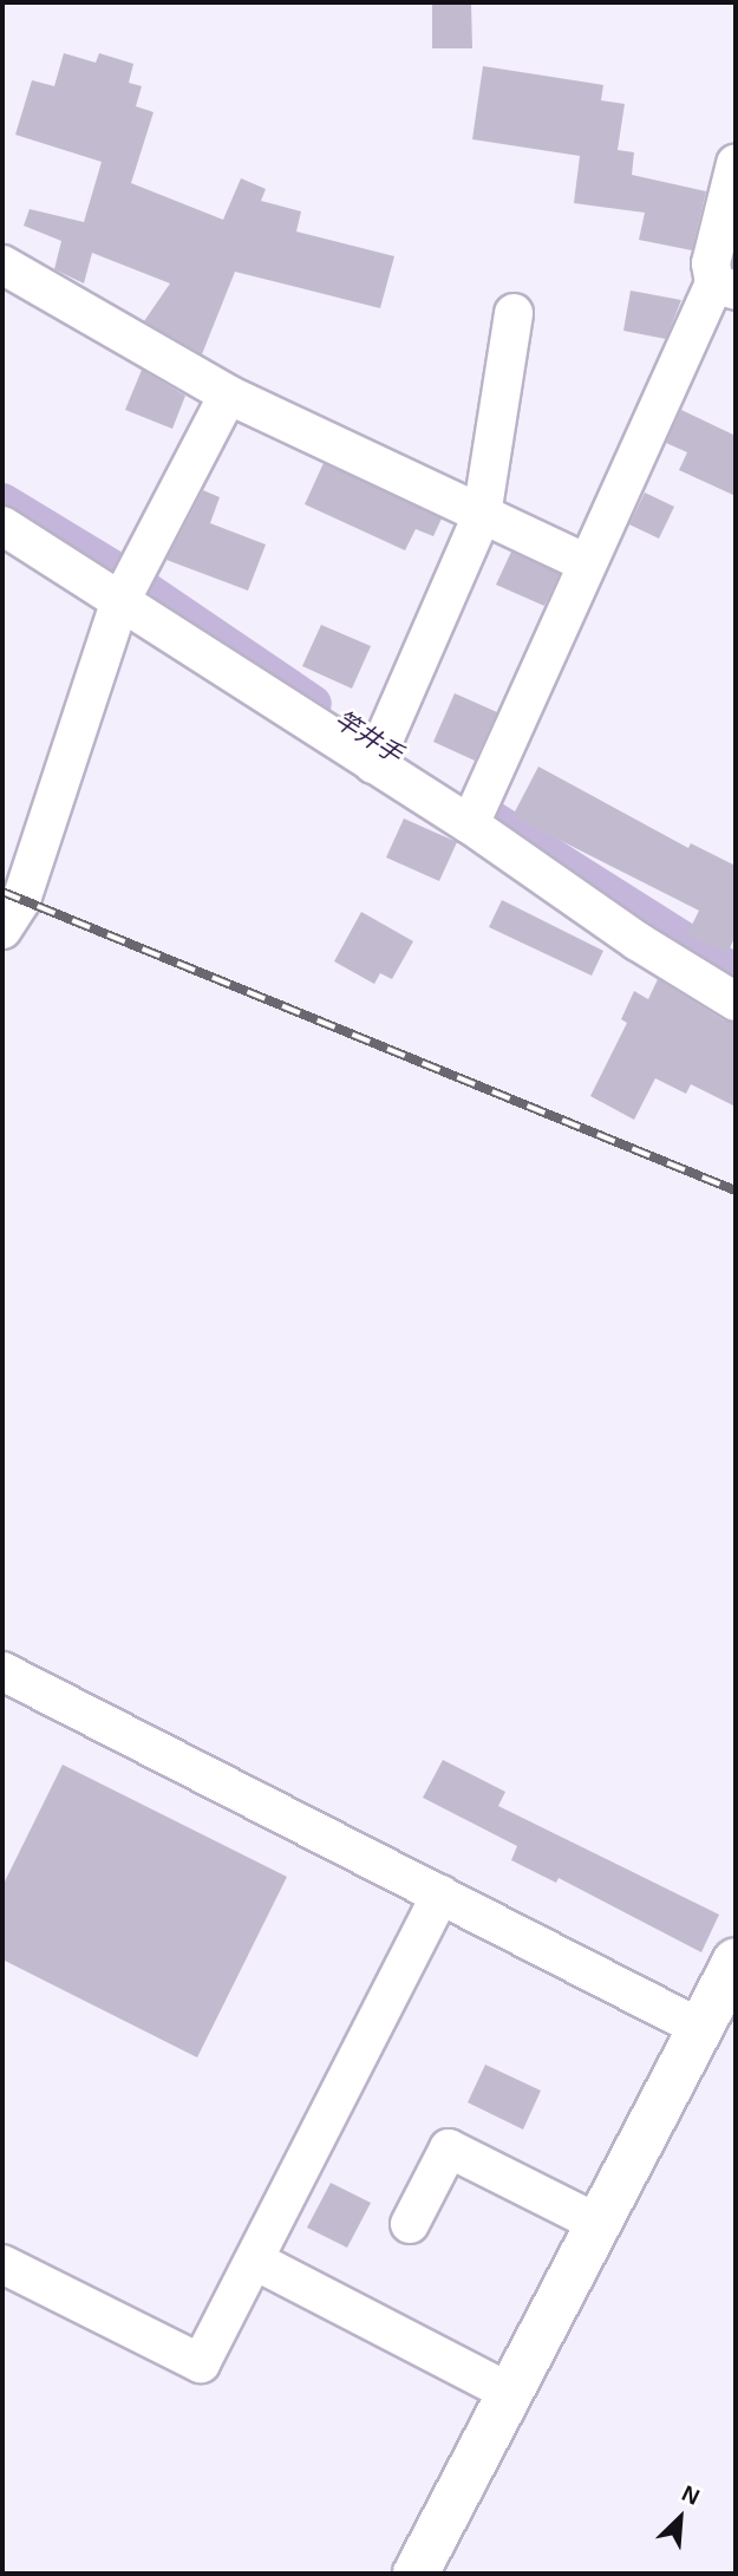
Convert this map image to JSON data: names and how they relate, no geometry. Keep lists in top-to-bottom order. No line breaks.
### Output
{"water":["竿井手"],"north":"top right"}
